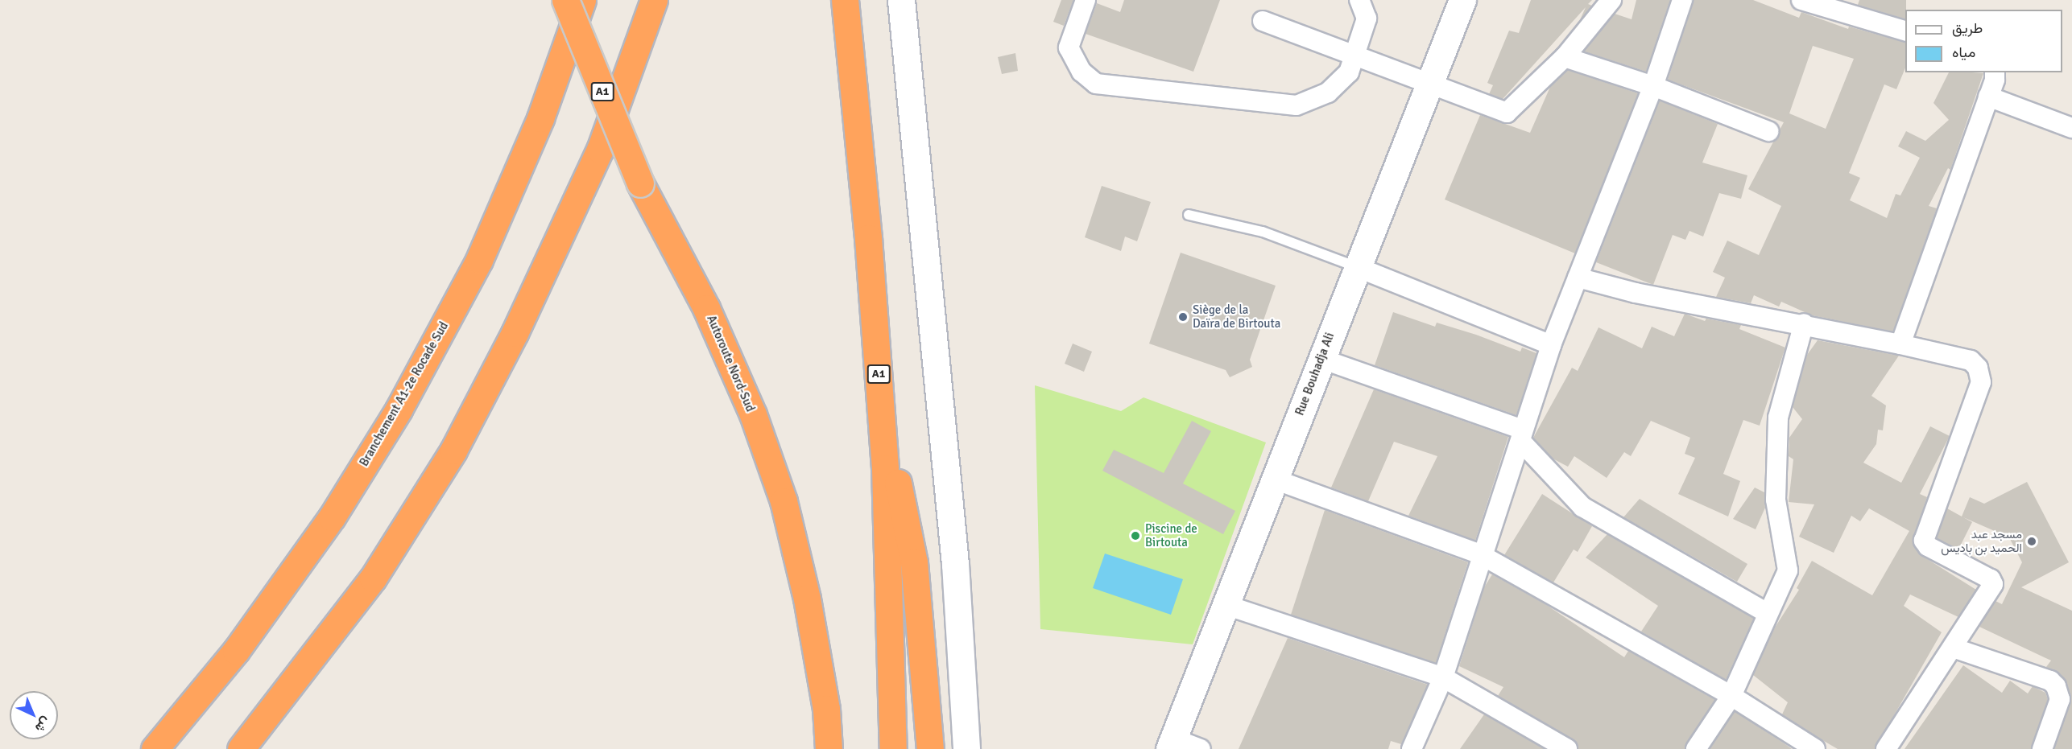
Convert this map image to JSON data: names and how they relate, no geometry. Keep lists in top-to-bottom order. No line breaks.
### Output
{"streets":{"highway":["A1","Autoroute Nord-Sud","Branchement A1-2e Rocade Sud"],"main road":["Rue Bouhadja Ali"]},"places":["Siège de la Daïra de Birtouta","Piscine de Birtouta","مسجد عبد الحميد بن باديس"],"legend":["طريق","مياه"],"north":"bottom right"}
